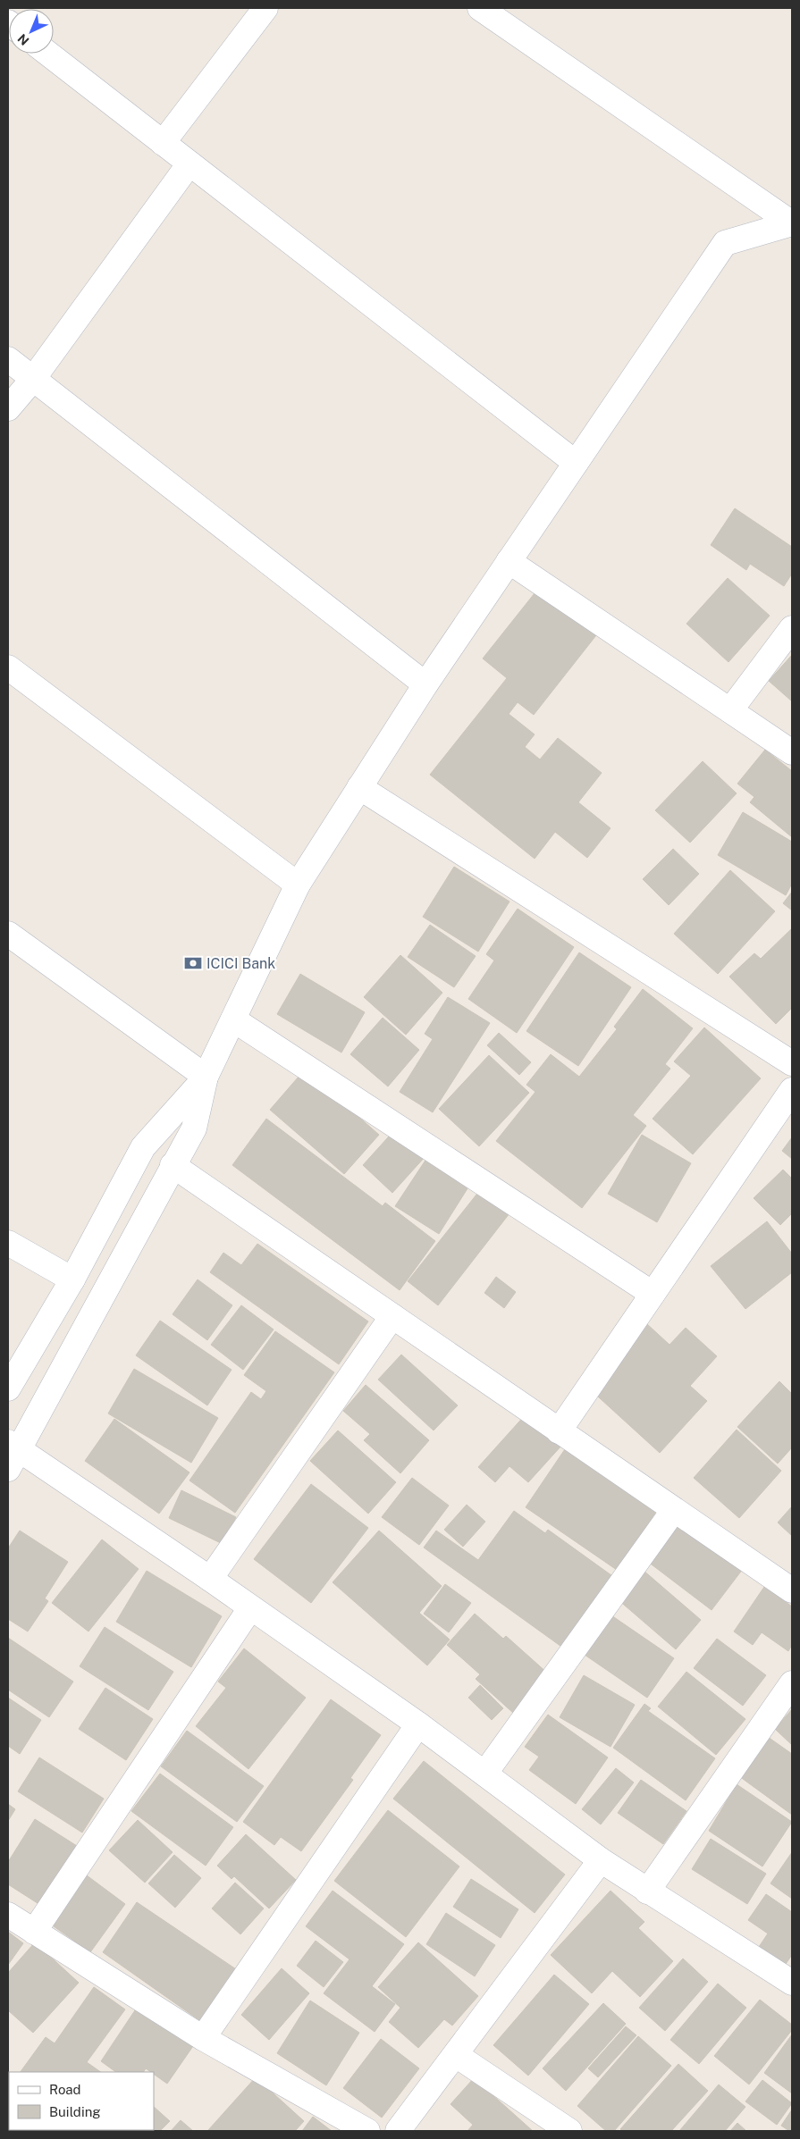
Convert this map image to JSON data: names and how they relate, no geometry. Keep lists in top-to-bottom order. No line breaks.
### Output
{"places":{"bank":["ICICI Bank"]},"legend":["Road","Building"],"north":"bottom left"}
